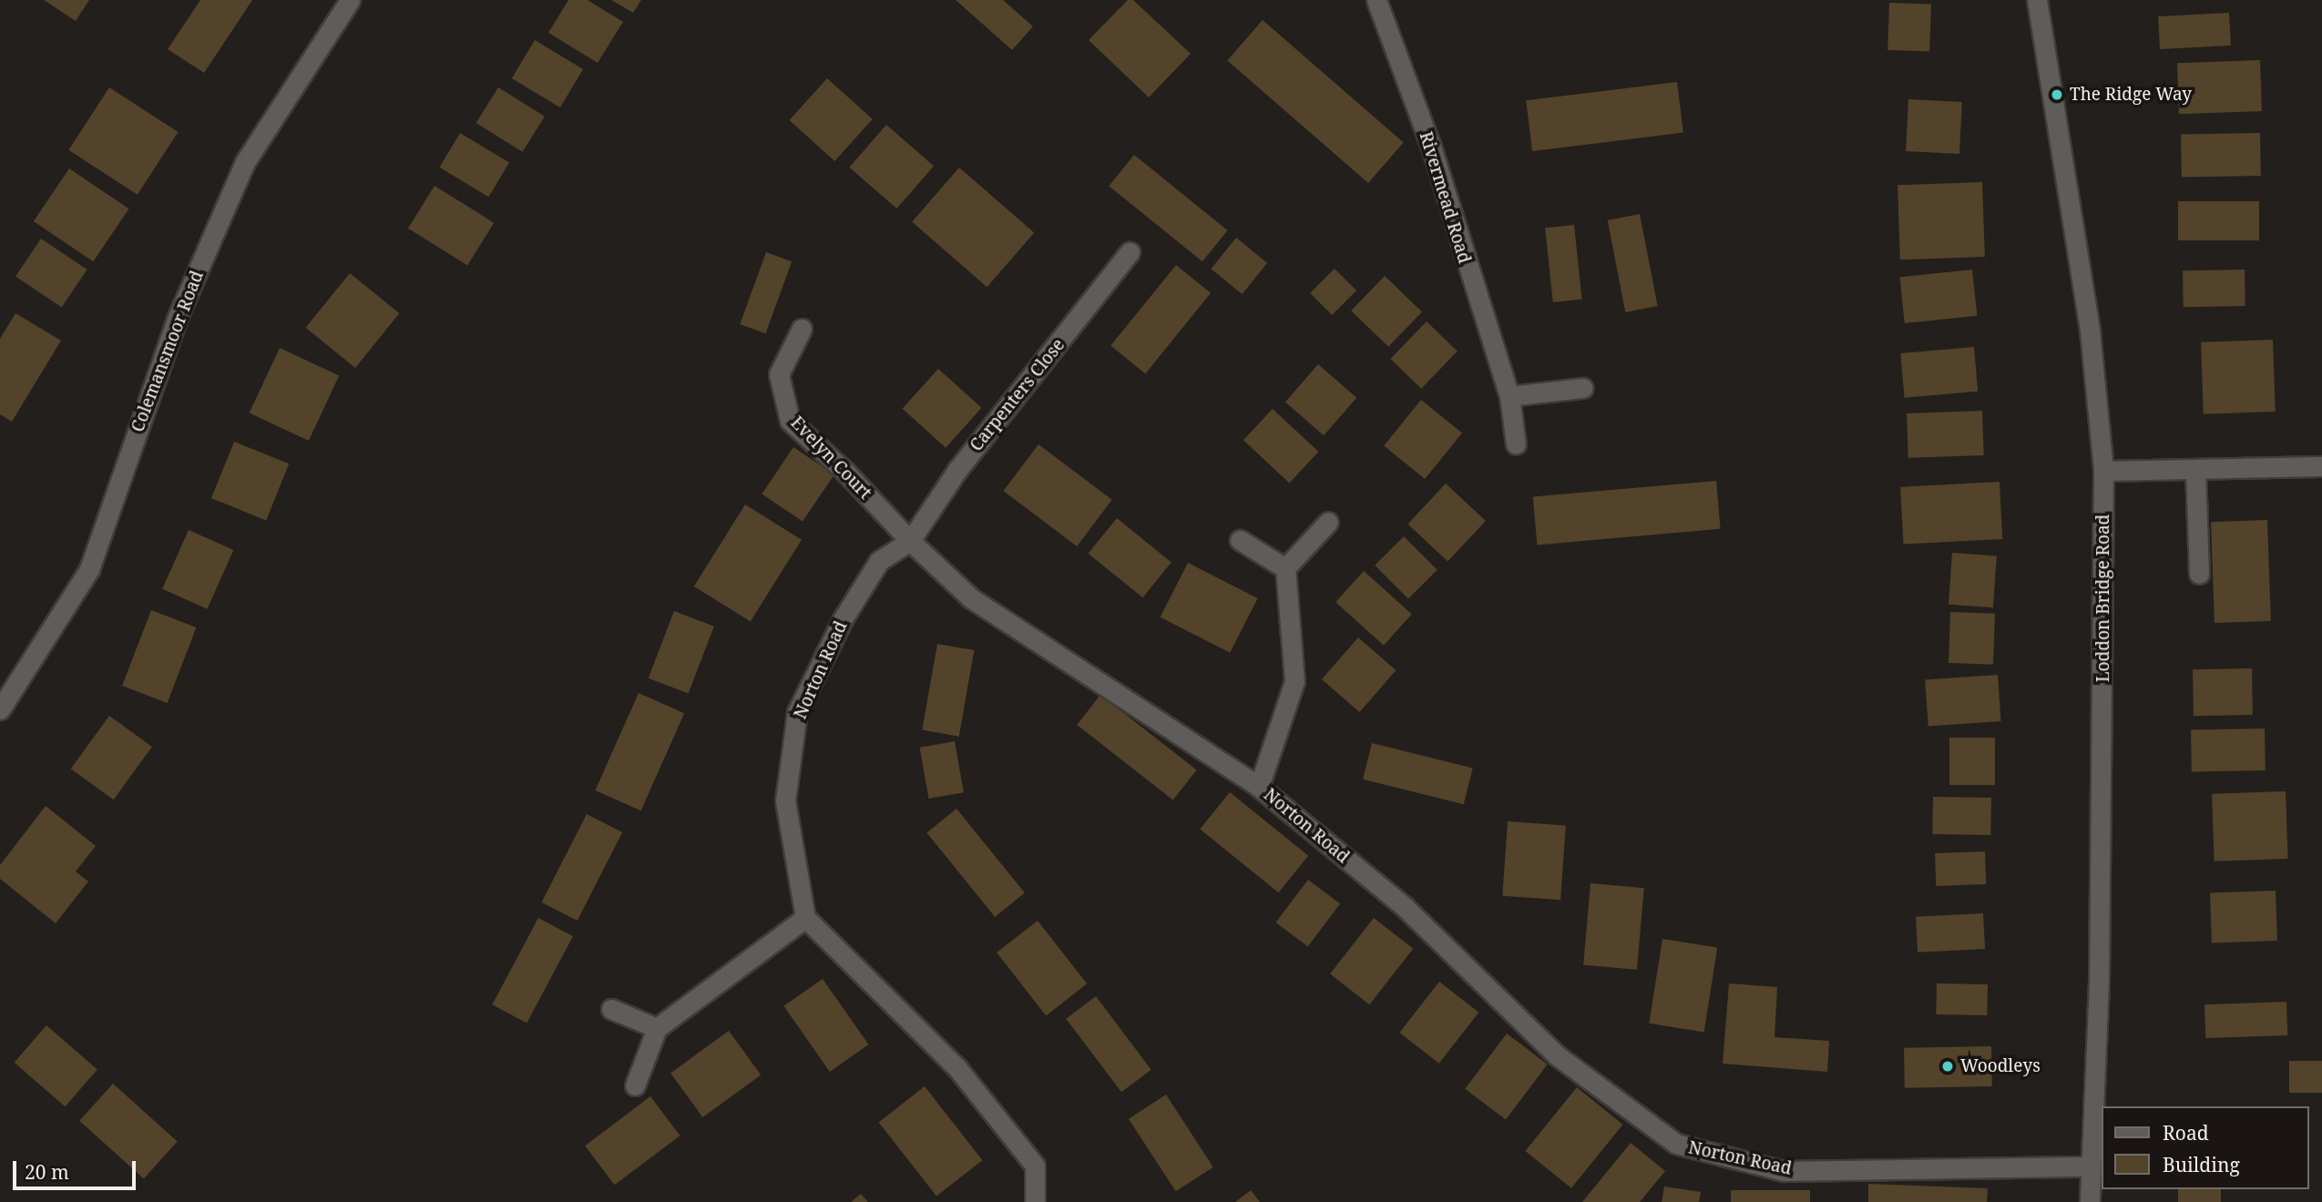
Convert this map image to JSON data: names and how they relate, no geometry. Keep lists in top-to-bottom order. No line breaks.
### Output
{"streets":{"street":["Rivermead Road","Colemansmoor Road","Carpenters Close","Evelyn Court","Loddon Bridge Road","Norton Road"]},"crossings":[["Carpenters Close","Evelyn Court"],["Carpenters Close","Norton Road"],["Evelyn Court","Norton Road"],["Loddon Bridge Road","Norton Road"]],"places":["The Ridge Way","Woodleys"],"legend":["Road","Building"],"scale_bar":"20 m"}
